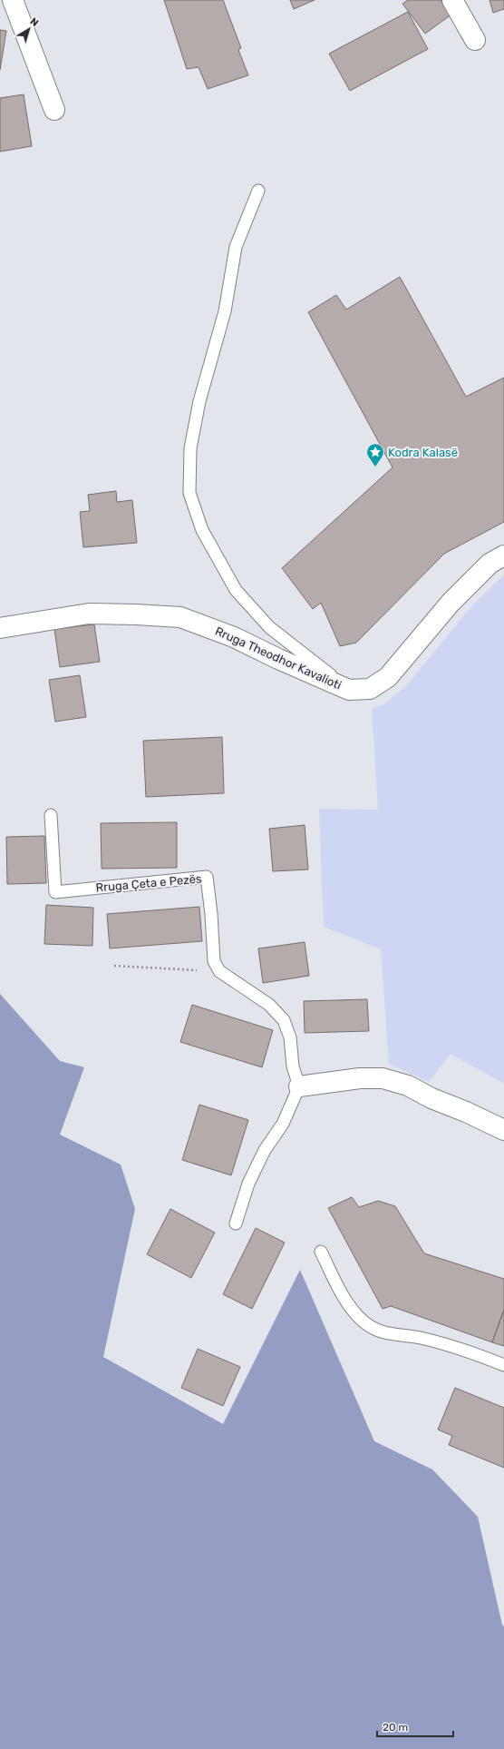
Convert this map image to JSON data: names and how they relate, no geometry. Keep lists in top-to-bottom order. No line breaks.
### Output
{"streets":{"street":["Rruga Theodhor Kavalioti"],"lane":["Rruga Çeta e Pezës"]},"places":{"place":["Kodra Kalasë"]},"scale_bar":"20 m","north":"top right"}
